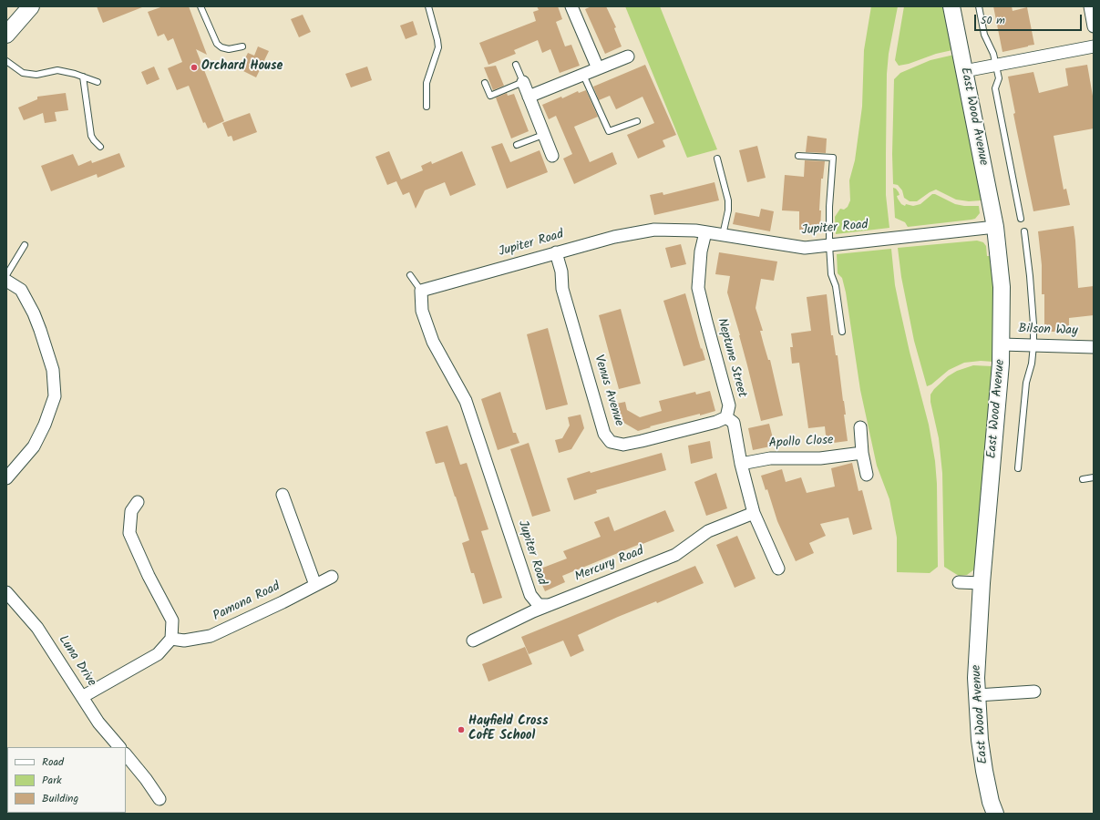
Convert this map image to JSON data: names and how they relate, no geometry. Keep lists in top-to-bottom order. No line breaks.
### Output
{"streets":{"street":["East Wood Avenue","Jupiter Road","Bilson Way","Neptune Street","Venus Avenue","Apollo Close","Mercury Road","Pamona Road","Luna Drive"]},"crossings":[["East Wood Avenue","Jupiter Road"],["East Wood Avenue","Bilson Way"],["Jupiter Road","Neptune Street"],["Jupiter Road","Venus Avenue"],["Jupiter Road","Mercury Road"],["Neptune Street","Venus Avenue"],["Neptune Street","Apollo Close"],["Neptune Street","Mercury Road"]],"places":["Orchard House","Hayfield Cross CofE School"],"legend":["Road","Park","Building"],"scale_bar":"50 m"}
